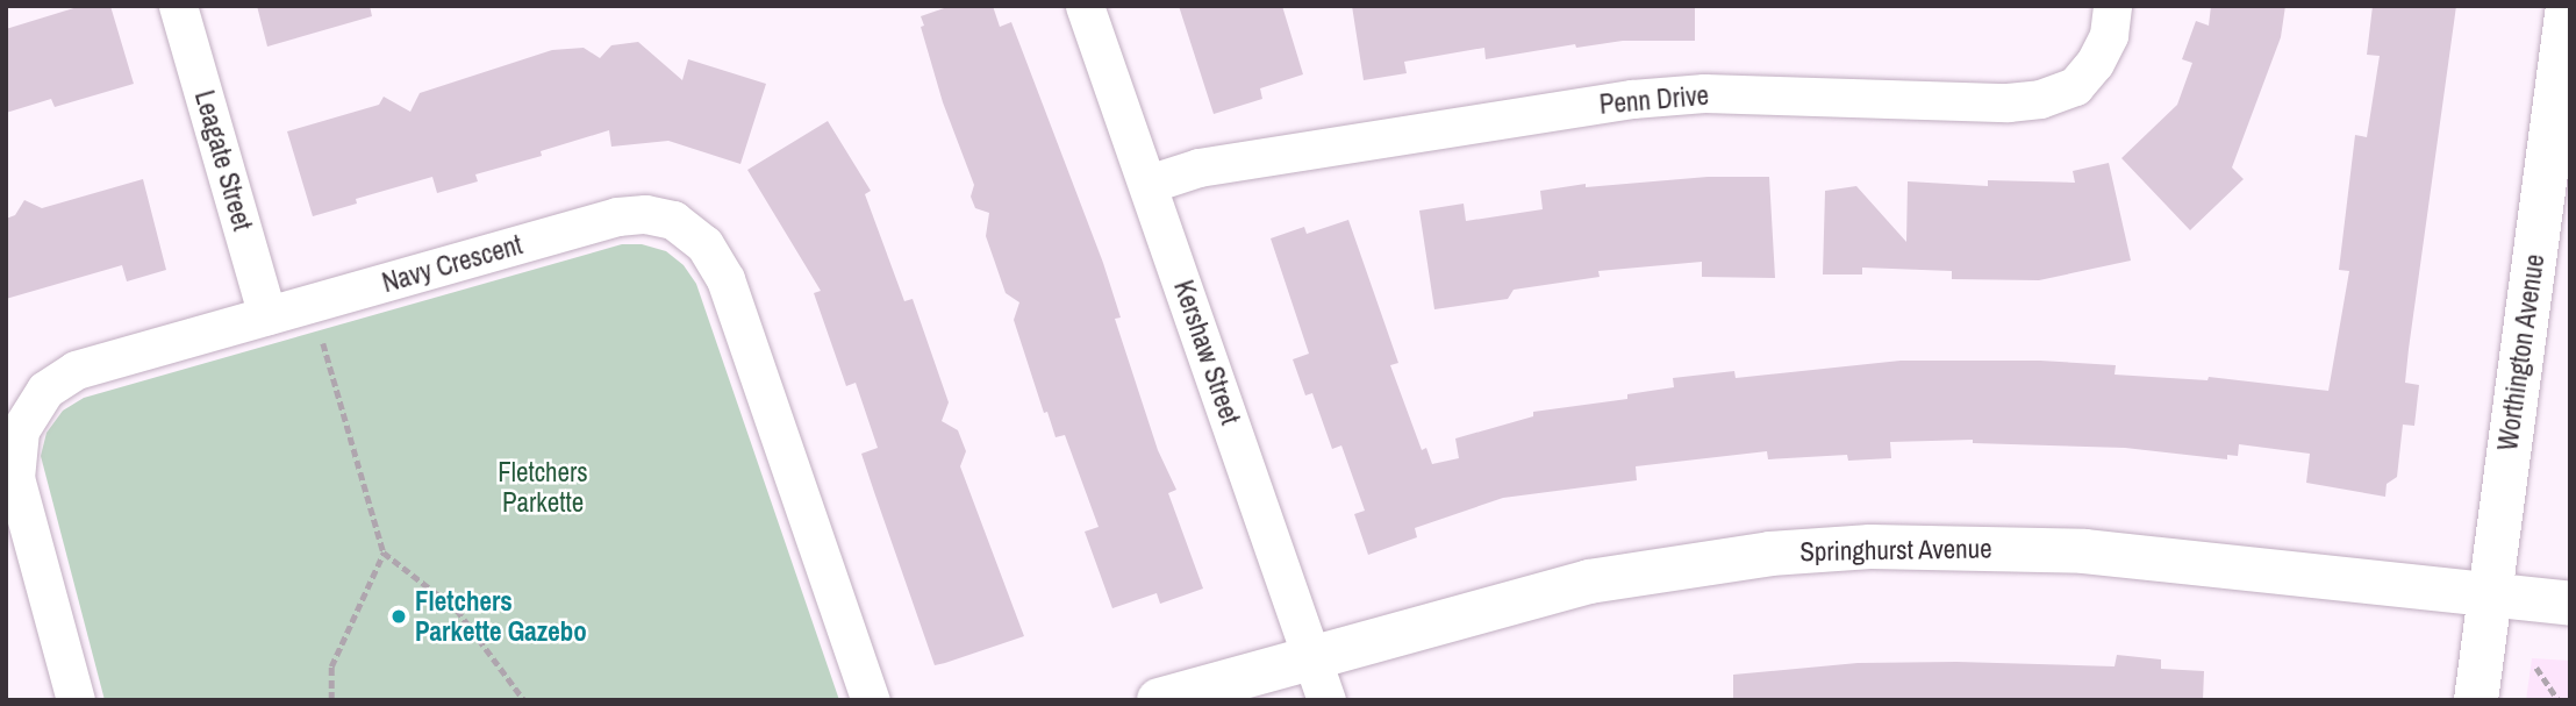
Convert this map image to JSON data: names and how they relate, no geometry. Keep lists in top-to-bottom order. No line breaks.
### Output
{"streets":{"street":["Penn Drive","Leagate Street","Navy Crescent","Kershaw Street","Worthington Avenue","Springhurst Avenue"]},"crossings":[["Penn Drive","Kershaw Street"],["Leagate Street","Navy Crescent"],["Kershaw Street","Springhurst Avenue"],["Worthington Avenue","Springhurst Avenue"]],"parks":["Fletchers Parkette"],"places":["Fletchers Parkette Gazebo"]}
